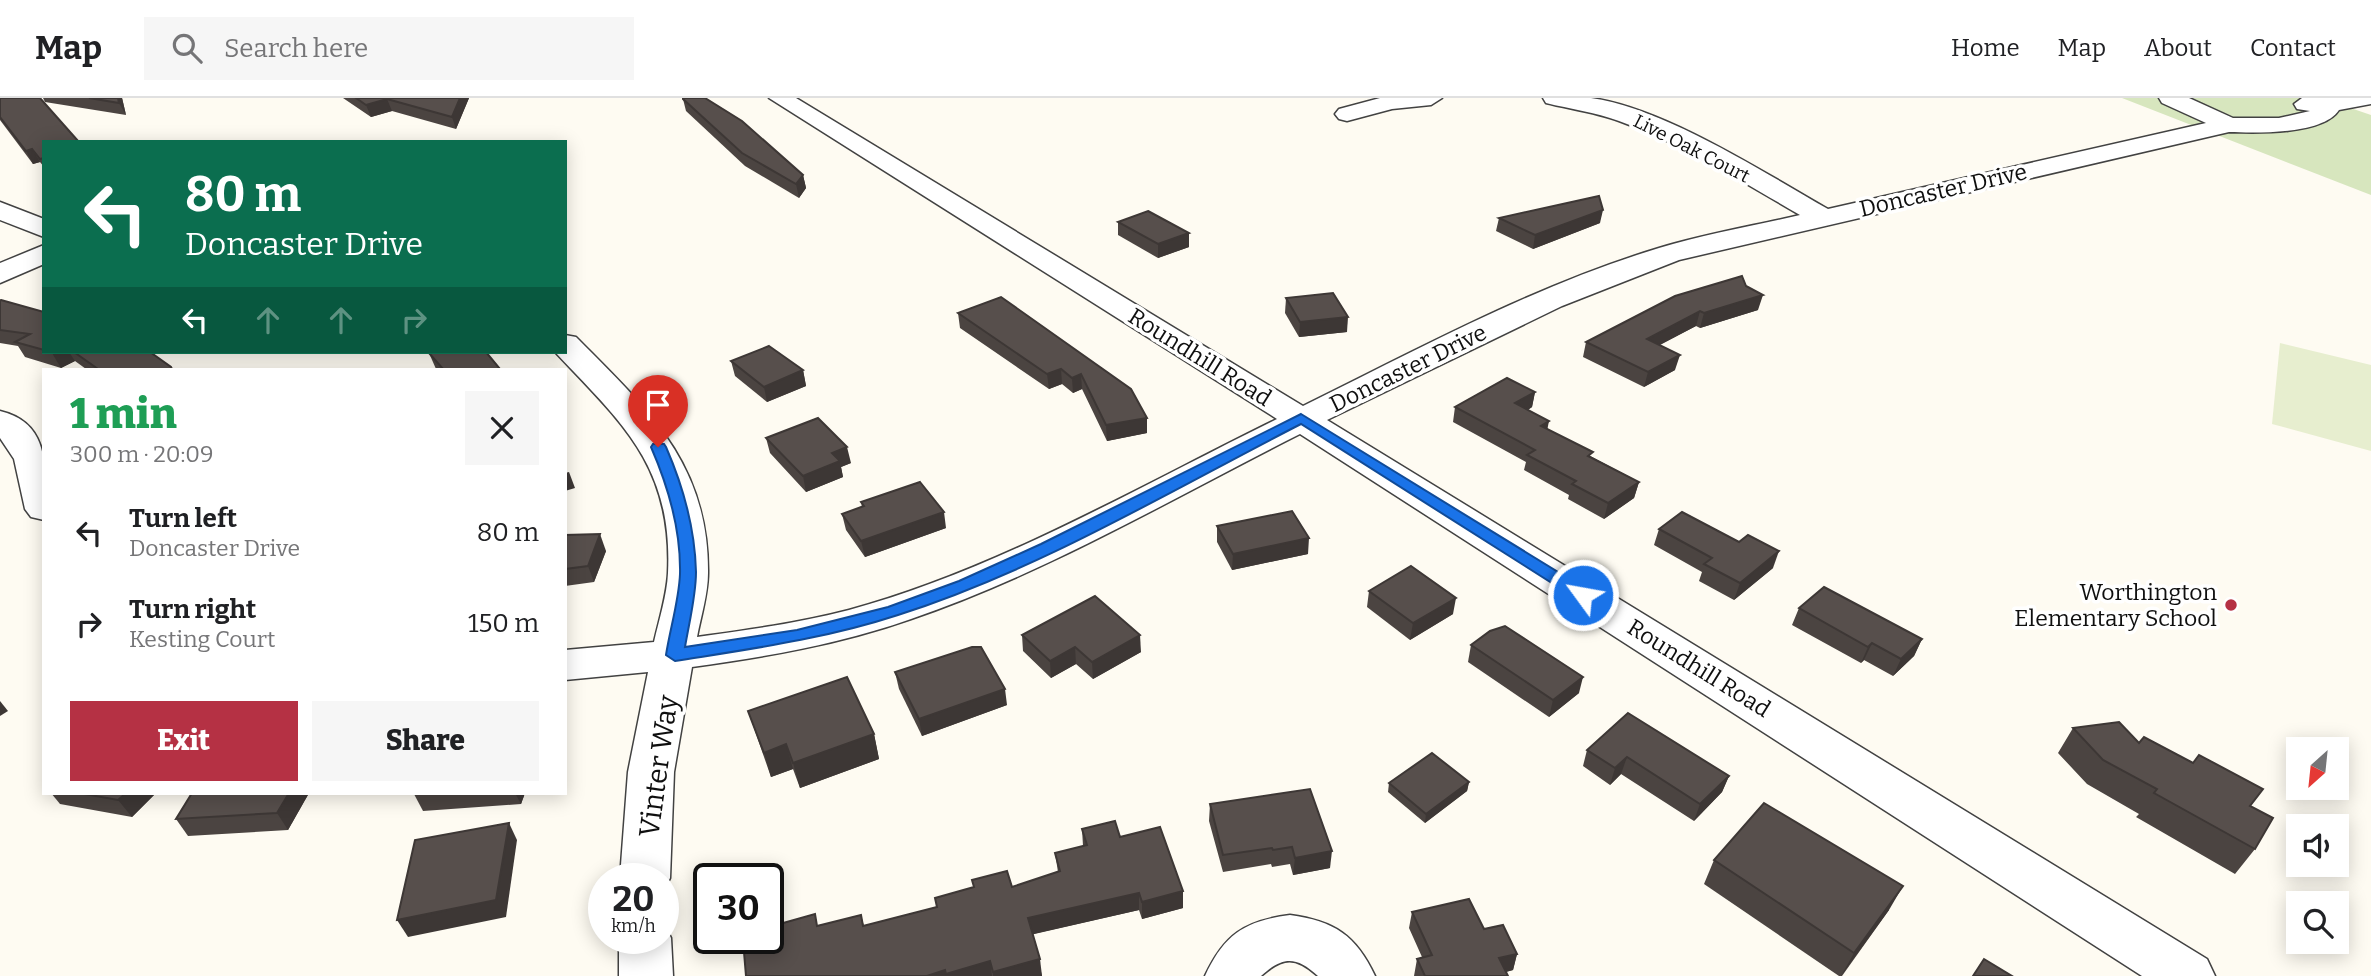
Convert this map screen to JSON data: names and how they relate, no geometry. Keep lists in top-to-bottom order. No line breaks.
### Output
{"streets":{"street":["Live Oak Court","Doncaster Drive","Roundhill Road","Vinter Way"]},"crossings":[["Live Oak Court","Doncaster Drive"],["Doncaster Drive","Roundhill Road"],["Doncaster Drive","Vinter Way"]],"places":["Worthington Elementary School"],"north":"bottom left","page":{"header":"Map","search":"Search here","nav":["Home","Map","About","Contact"],"turn":["80 m","Doncaster Drive"],"heading":["1 min","300 m · 20:09"],"list":[{"name":"Turn left","note":"Doncaster Drive","value":"80 m"},{"name":"Turn right","note":"Kesting Court","value":"150 m"}],"buttons":["Exit","Share"],"speed":"20 km/h","limit":"30"}}
